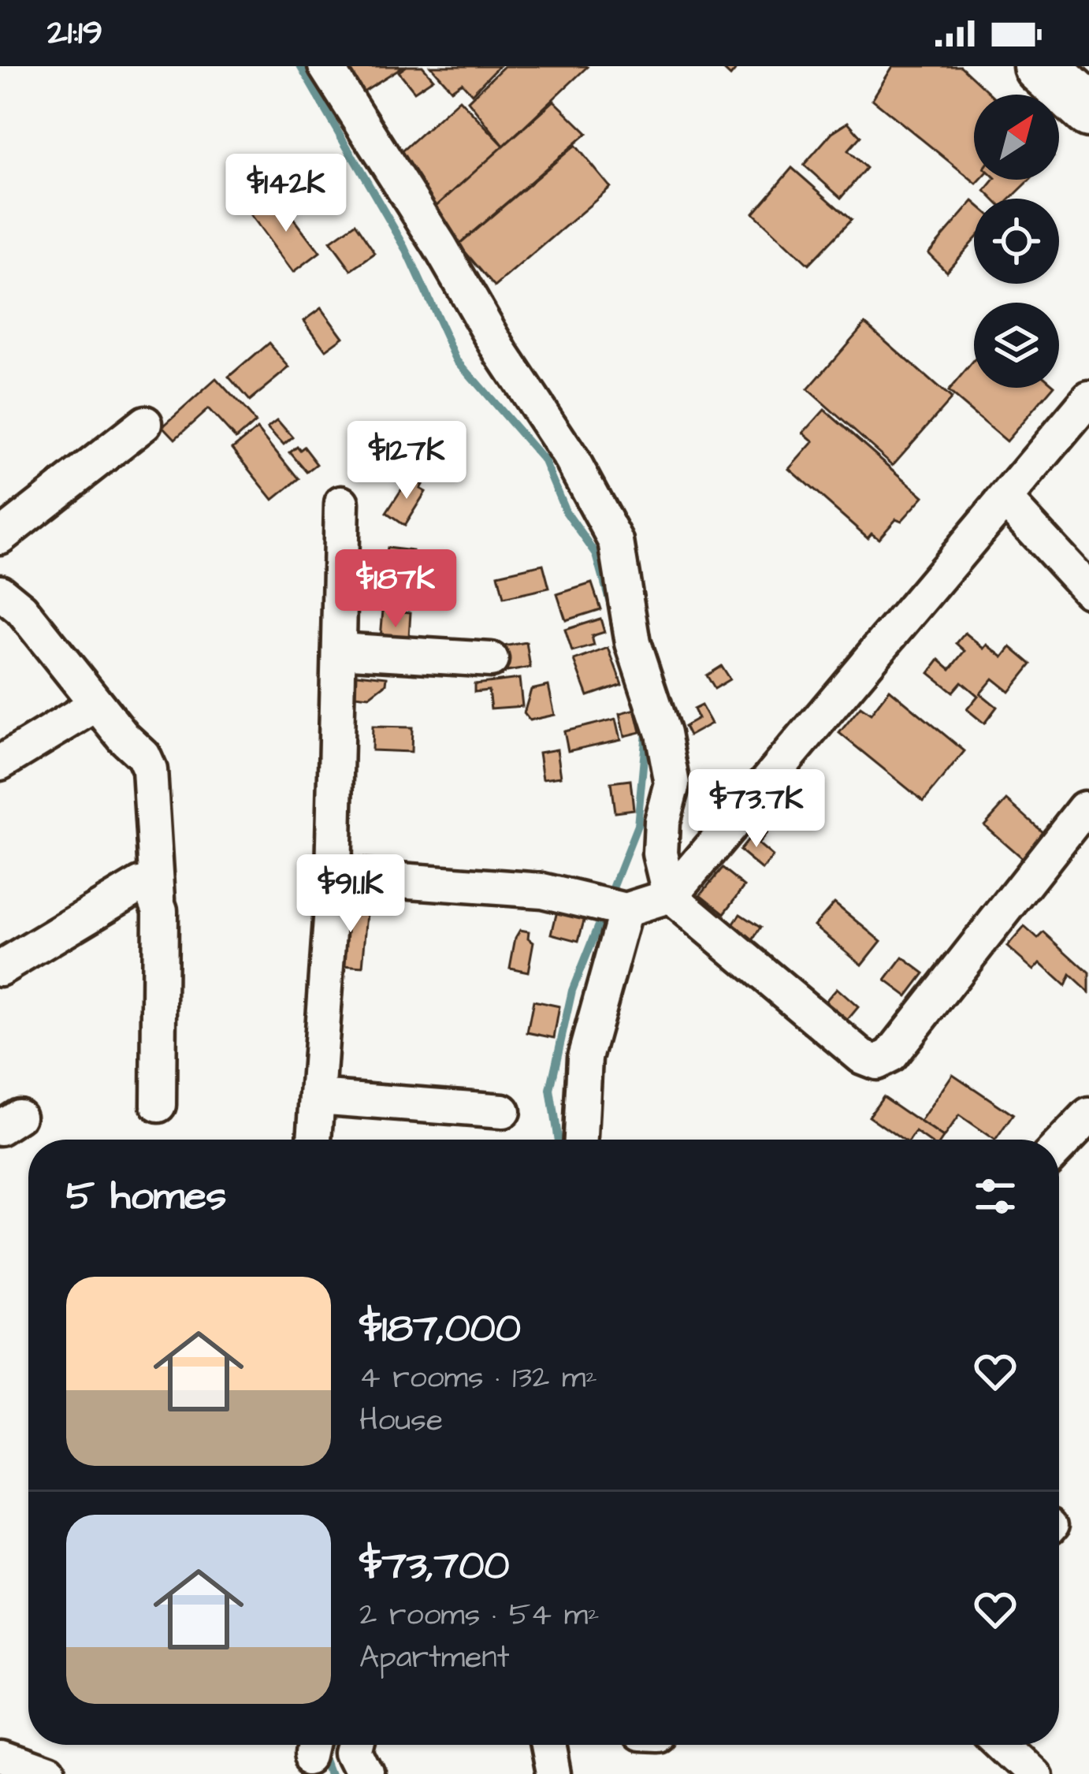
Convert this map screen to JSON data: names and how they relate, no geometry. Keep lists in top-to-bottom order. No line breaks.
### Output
{"north":"top right","page":{"status":"21:19","price":["$142K","$127K","$187K","$73.7K","$91.1K"],"heading":"5 homes","list":[{"name":"$187,000","note":"4 rooms · 132 m² · House"},{"name":"$73,700","note":"2 rooms · 54 m² · Apartment"}]}}
